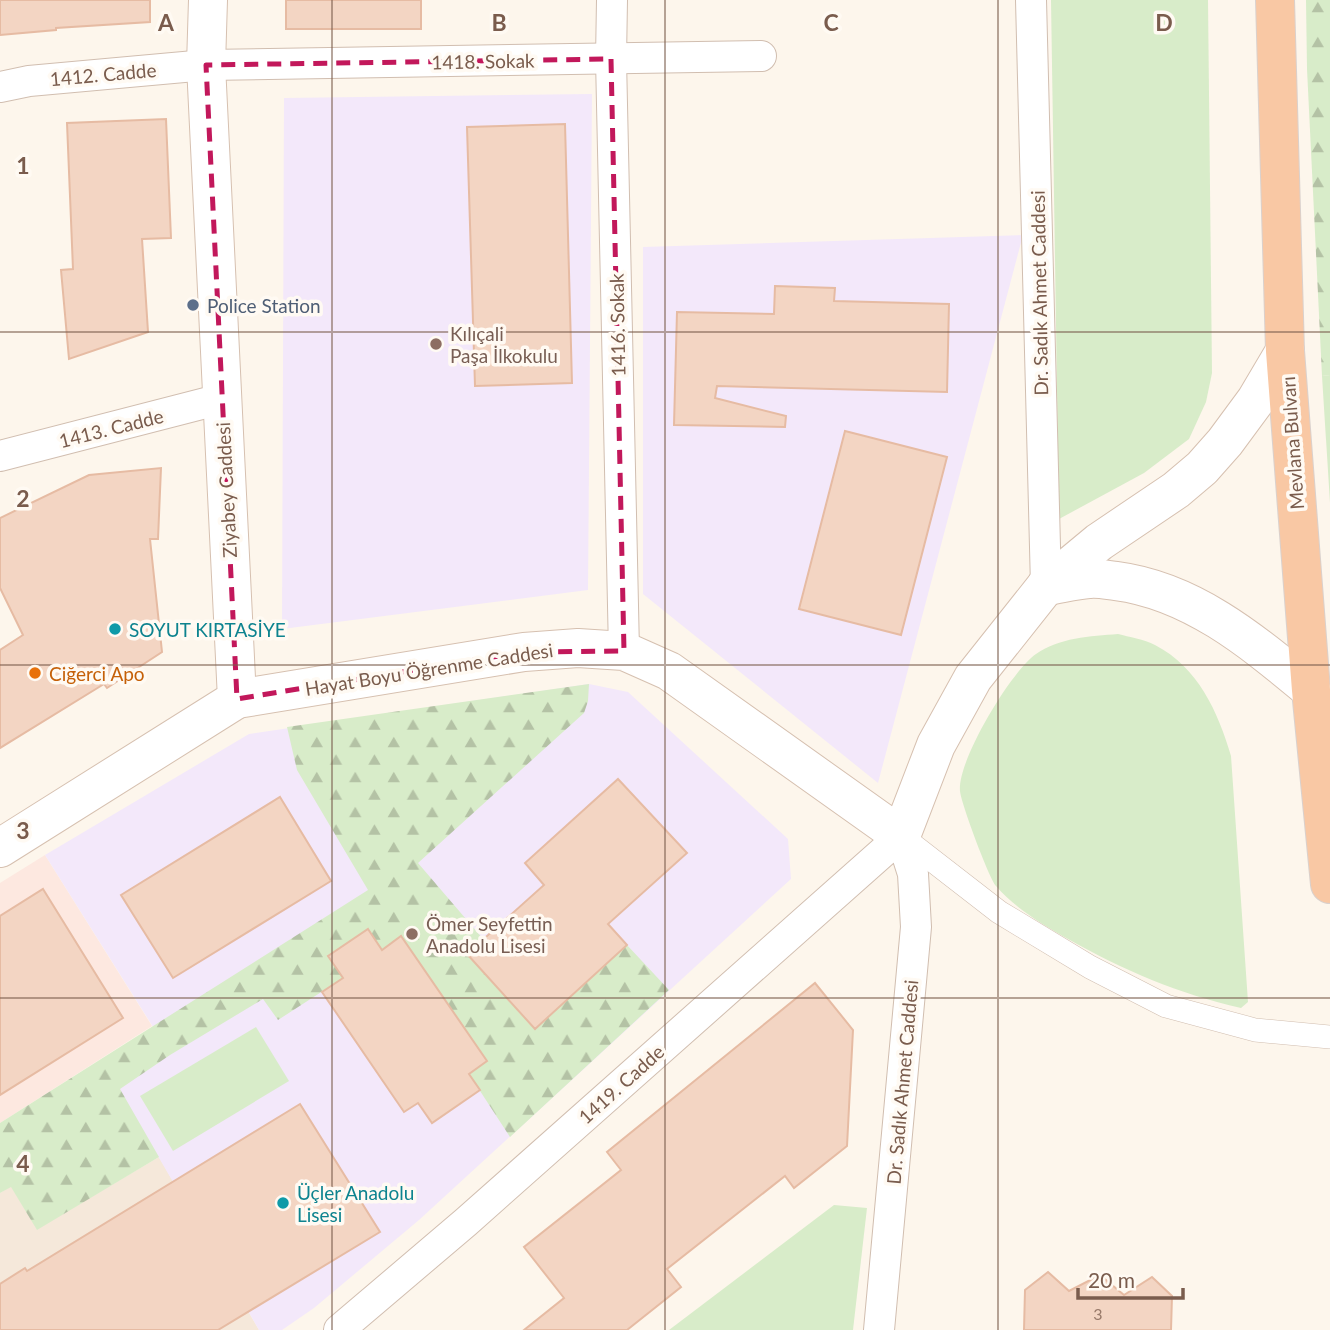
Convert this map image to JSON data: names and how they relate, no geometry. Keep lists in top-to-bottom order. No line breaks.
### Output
{"streets":{"highway":["Mevlana Bulvarı"],"main road":["Ziyabey Caddesi","Hayat Boyu Öğrenme Caddesi"],"street":["1418. Sokak","1412. Cadde","Dr. Sadık Ahmet Caddesi","1416. Sokak","1413. Cadde","1419. Cadde"]},"crossings":[["1418. Sokak","1412. Cadde"],["1418. Sokak","1416. Sokak"],["1418. Sokak","Ziyabey Caddesi"],["1412. Cadde","Ziyabey Caddesi"],["Dr. Sadık Ahmet Caddesi","Hayat Boyu Öğrenme Caddesi"],["Dr. Sadık Ahmet Caddesi","1419. Cadde"],["1416. Sokak","Hayat Boyu Öğrenme Caddesi"],["1413. Cadde","Ziyabey Caddesi"],["Ziyabey Caddesi","Hayat Boyu Öğrenme Caddesi"],["Hayat Boyu Öğrenme Caddesi","1419. Cadde"]],"places":["Police Station","Kılıçali Paşa İlkokulu","SOYUT KIRTASİYE","Ciğerci Apo","Ömer Seyfettin Anadolu Lisesi","Üçler Anadolu Lisesi"],"house_numbers":["3"],"scale_bar":"20 m","grid":{"columns":["A","B","C","D"],"rows":["1","2","3","4"]}}
